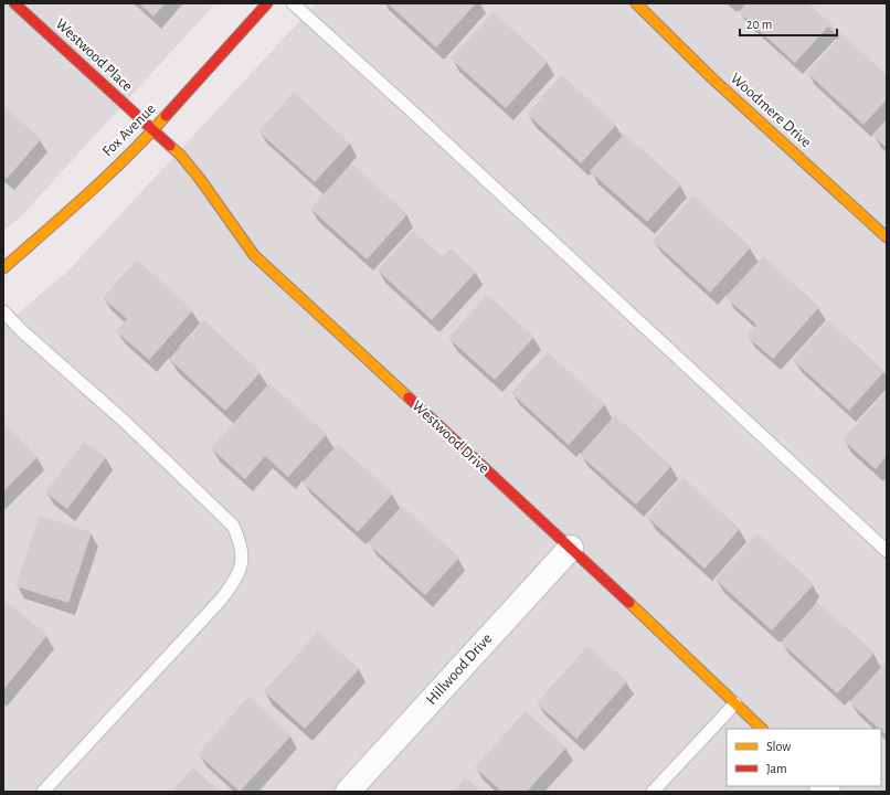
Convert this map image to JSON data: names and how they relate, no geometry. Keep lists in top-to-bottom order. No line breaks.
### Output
{"streets":{"street":["Westwood Place","Woodmere Drive","Fox Avenue","Westwood Drive","Hillwood Drive"]},"crossings":[["Westwood Place","Fox Avenue"],["Westwood Place","Westwood Drive"],["Fox Avenue","Westwood Drive"],["Westwood Drive","Hillwood Drive"]],"legend":["Slow","Jam"],"scale_bar":"20 m"}
